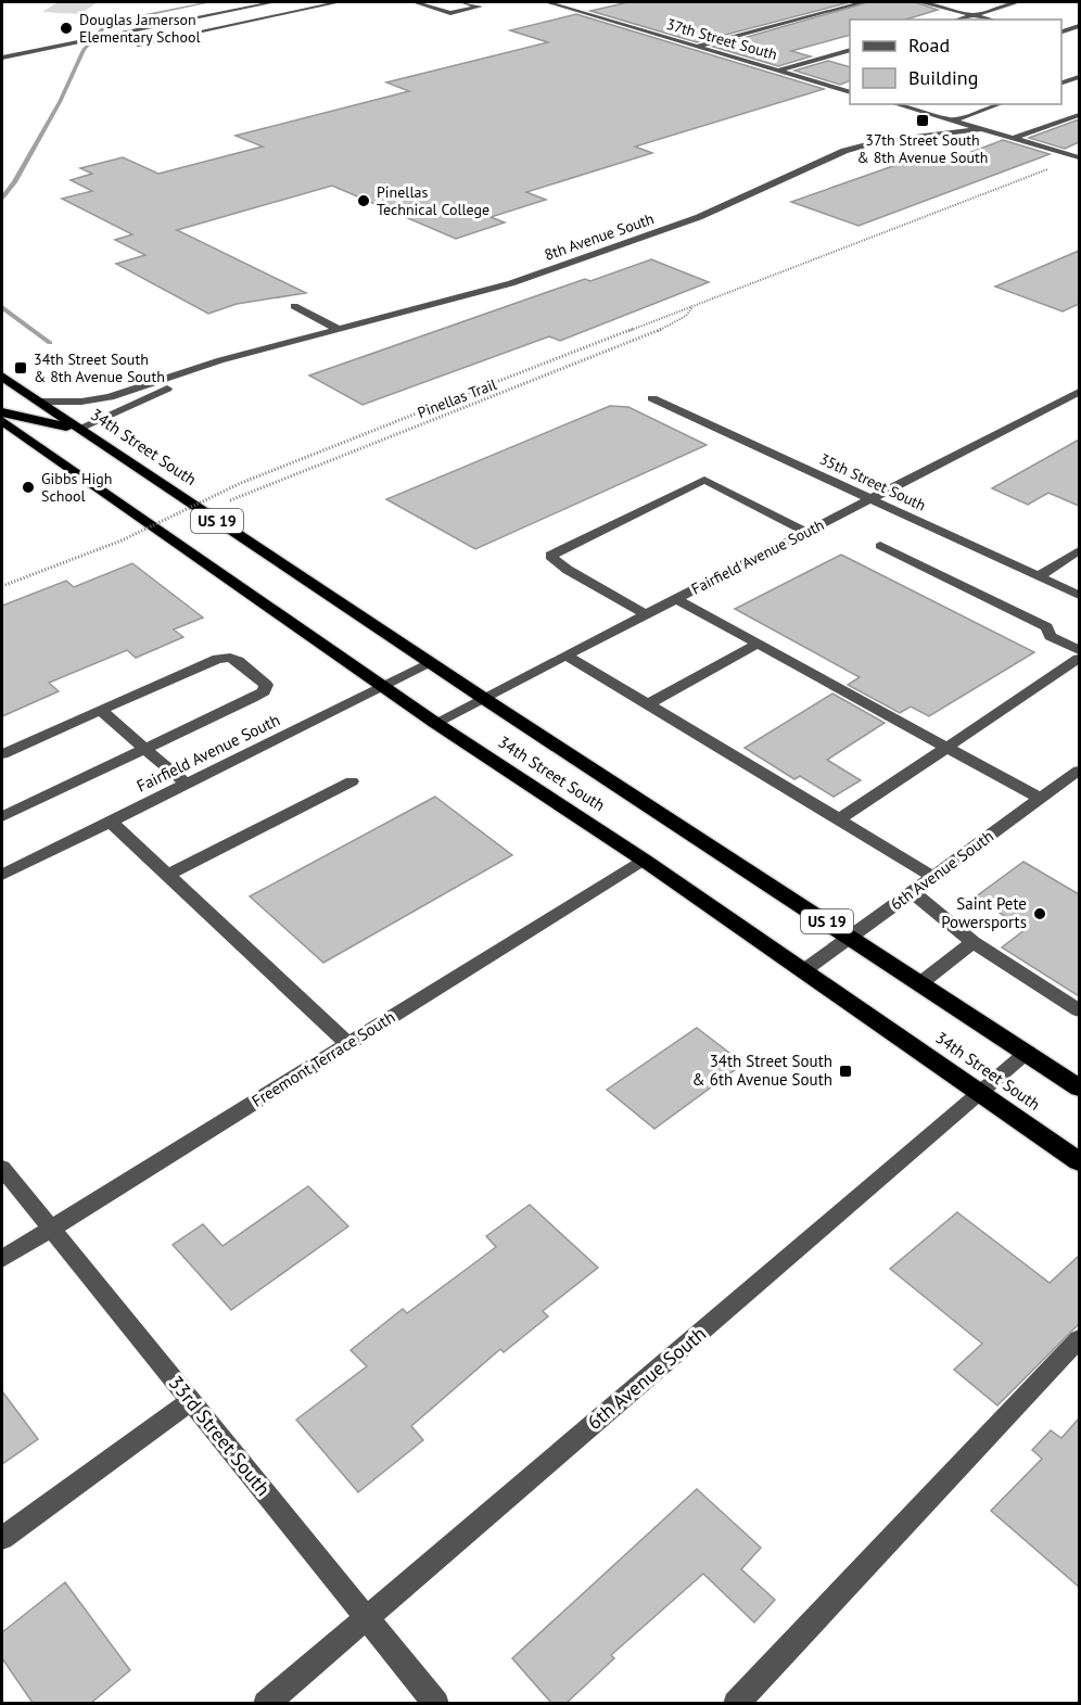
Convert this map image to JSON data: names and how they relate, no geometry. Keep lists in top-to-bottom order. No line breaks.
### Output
{"streets":{"highway":["34th Street South","US 19"],"street":["37th Street South","8th Avenue South","35th Street South","Fairfield Avenue South","6th Avenue South","Freemont Terrace South","33rd Street South"],"path":["Pinellas Trail"]},"crossings":[["8th Avenue South","34th Street South"],["34th Street South","Fairfield Avenue South"],["34th Street South","6th Avenue South"],["34th Street South","Freemont Terrace South"],["35th Street South","Fairfield Avenue South"],["6th Avenue South","33rd Street South"],["Freemont Terrace South","33rd Street South"]],"places":{"other":["Douglas Jamerson Elementary School","Pinellas Technical College","Gibbs High School","Saint Pete Powersports"],"transit":["37th Street South & 8th Avenue South","34th Street South & 8th Avenue South","34th Street South & 6th Avenue South"]},"legend":["Road","Building"]}
